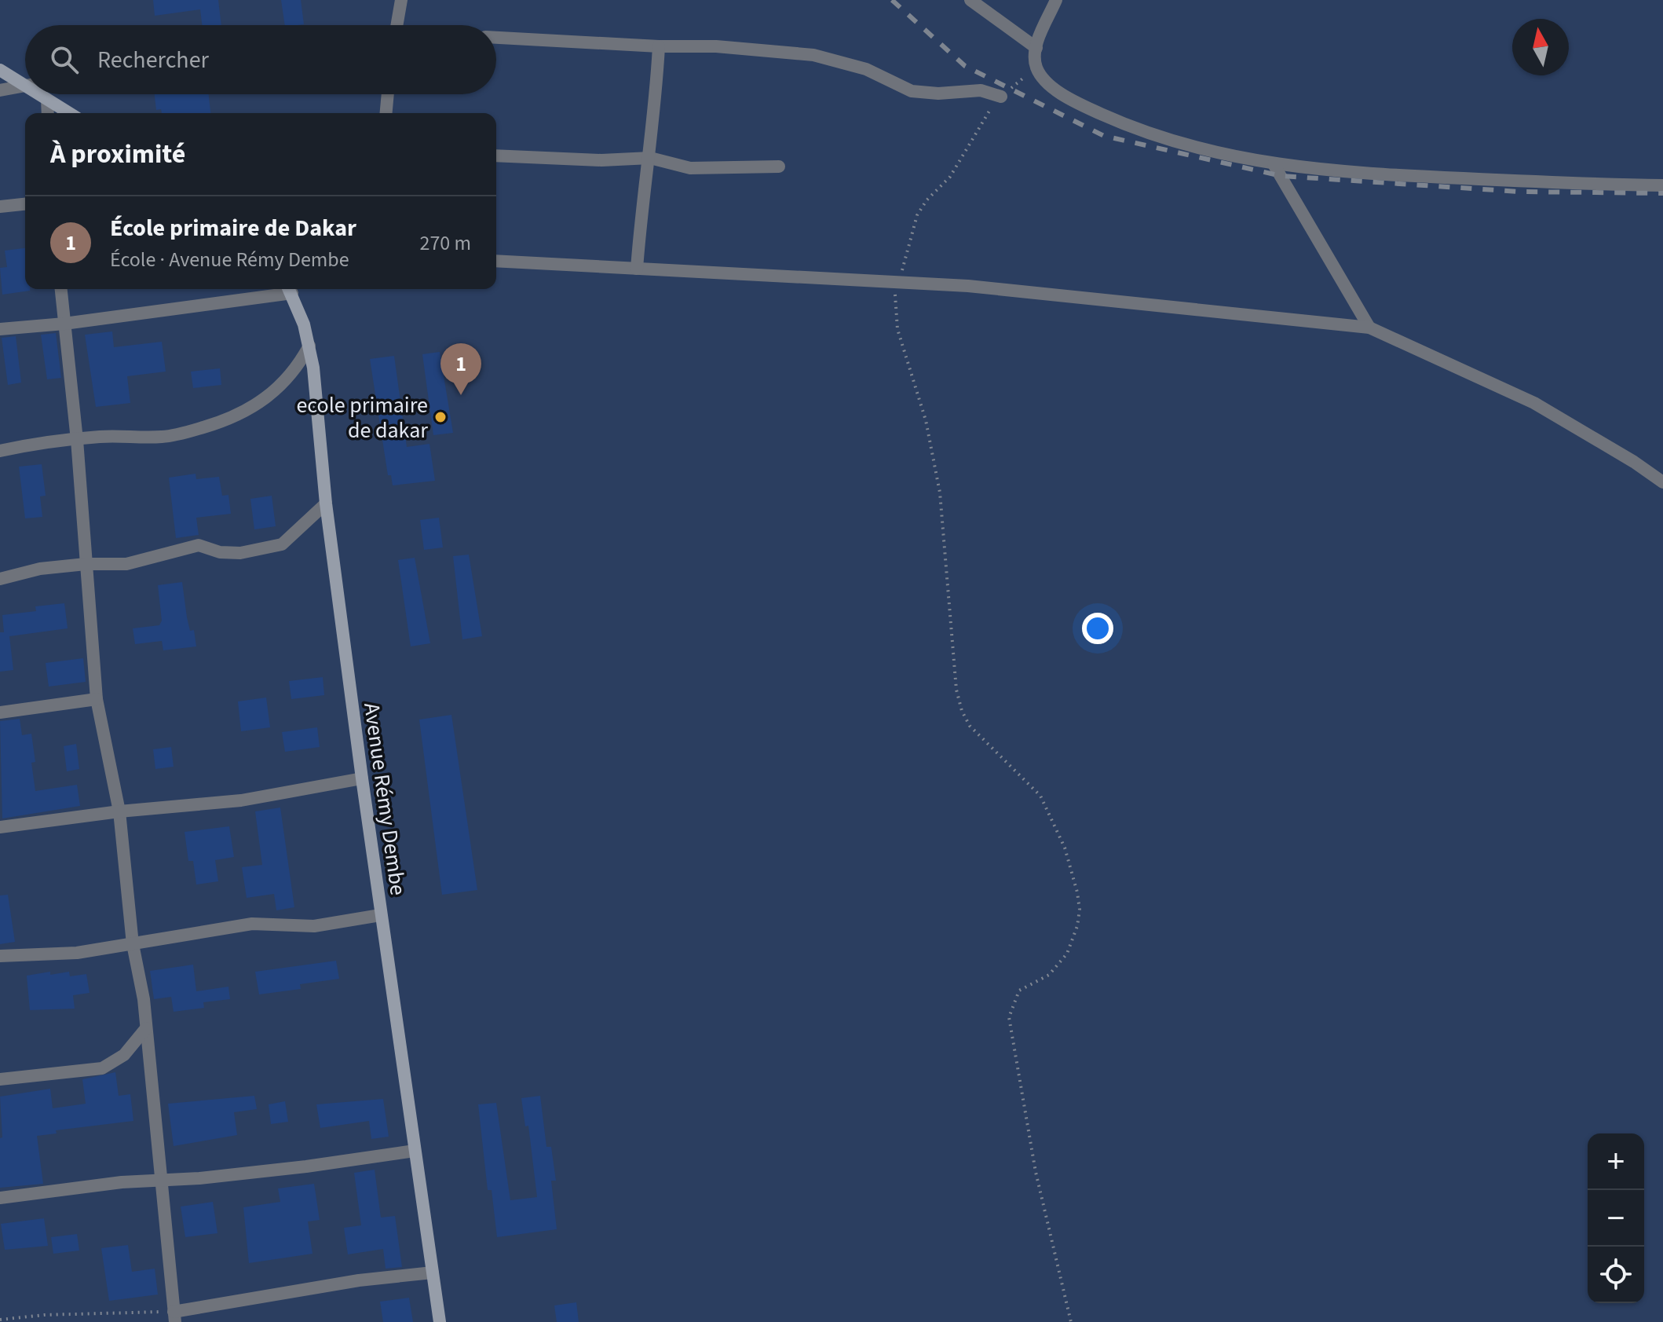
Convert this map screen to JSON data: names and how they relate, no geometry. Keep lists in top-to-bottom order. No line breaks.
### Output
{"streets":{"street":["Avenue Rémy Dembe"]},"places":["ecole primaire de dakar"],"north":"top","page":{"search":"Rechercher","heading":"À proximité","list":[{"mark":"1","name":"École primaire de Dakar","note":"École · Avenue Rémy Dembe","value":"270 m"}],"pins":"1","map_buttons":["+","−"]}}
